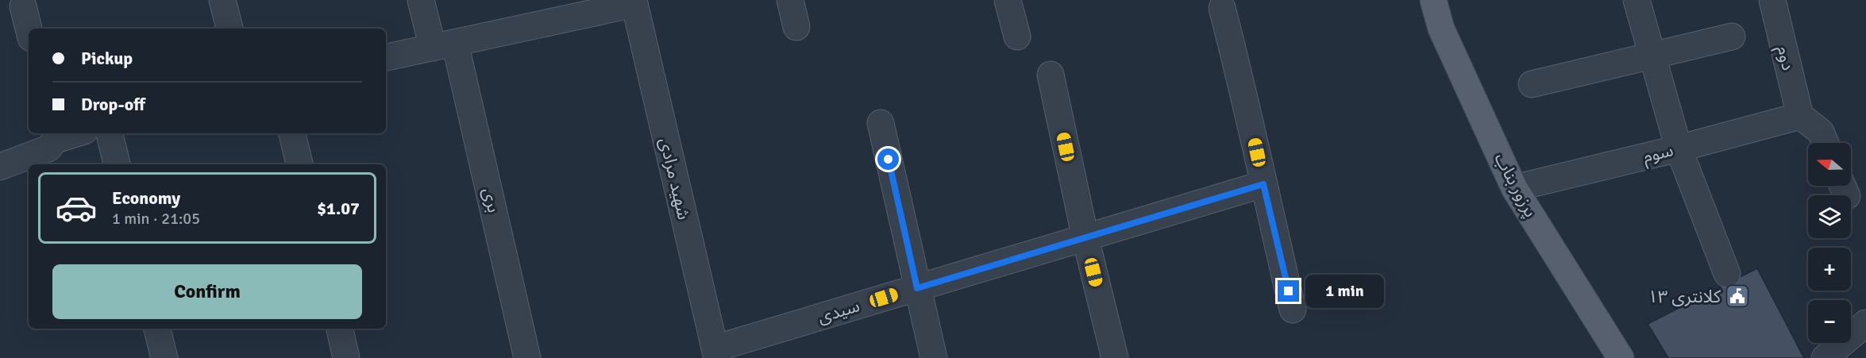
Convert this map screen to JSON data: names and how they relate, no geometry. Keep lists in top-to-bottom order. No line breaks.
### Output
{"streets":{"main road":["پرزور بناب"],"street":["دوم","سوم","شهید مرادی","بری","سیدی"]},"crossings":[["دوم","سوم"],["سوم","پرزور بناب"],["شهید مرادی","سیدی"]],"places":{"public building":["کلانتری ۱۳"]},"north":"left","page":{"banner":["Pickup","Drop-off"],"map_buttons":["+","−"],"list":[{"name":"Economy","note":"1 min · 21:05","value":"$1.07"}],"buttons":"Confirm","bubble":"1 min"}}
